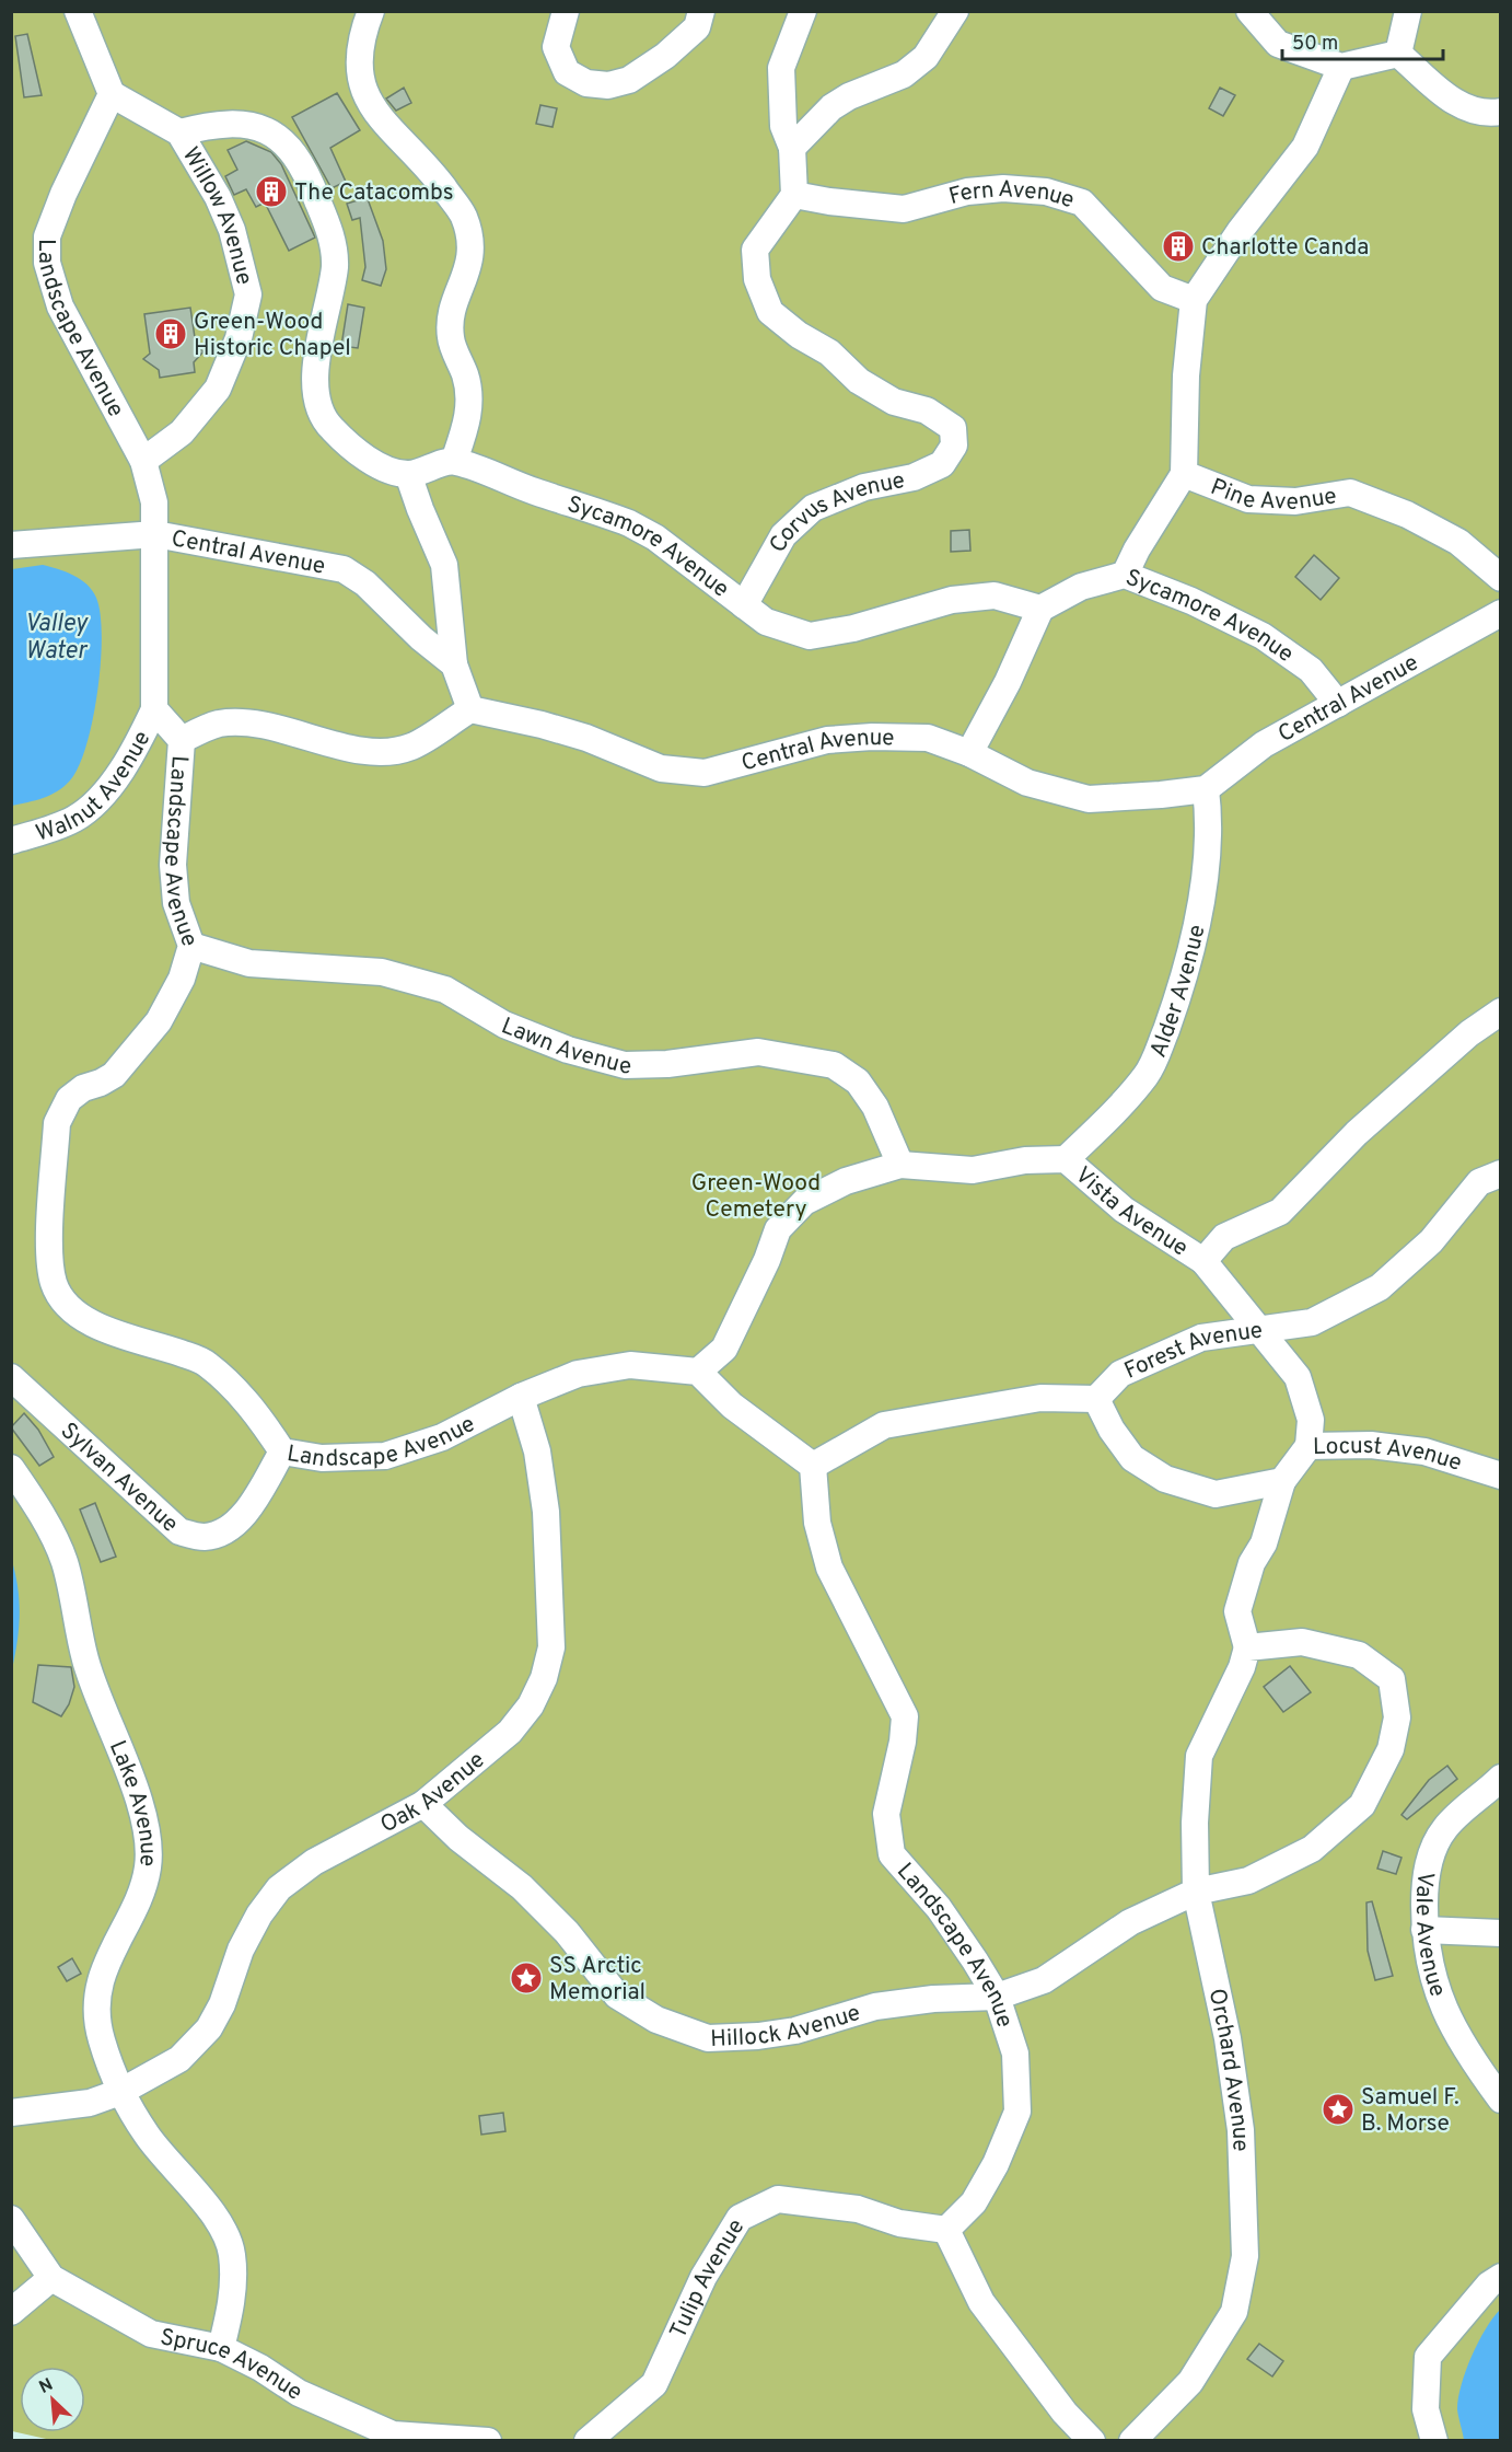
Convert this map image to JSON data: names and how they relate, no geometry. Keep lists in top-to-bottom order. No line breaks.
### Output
{"streets":{"lane":["Fern Avenue","Willow Avenue","Landscape Avenue","Pine Avenue","Corvus Avenue","Sycamore Avenue","Central Avenue","Walnut Avenue","Alder Avenue","Lawn Avenue","Vista Avenue","Forest Avenue","Locust Avenue","Sylvan Avenue","Oak Avenue","Lake Avenue","Vale Avenue","Hillock Avenue","Orchard Avenue","Tulip Avenue","Spruce Avenue"]},"crossings":[["Fern Avenue","Corvus Avenue"],["Willow Avenue","Landscape Avenue"],["Landscape Avenue","Central Avenue"],["Landscape Avenue","Walnut Avenue"],["Landscape Avenue","Lawn Avenue"],["Landscape Avenue","Vista Avenue"],["Landscape Avenue","Forest Avenue"],["Landscape Avenue","Sylvan Avenue"],["Landscape Avenue","Oak Avenue"],["Landscape Avenue","Hillock Avenue"],["Landscape Avenue","Tulip Avenue"],["Corvus Avenue","Sycamore Avenue"],["Sycamore Avenue","Central Avenue"],["Central Avenue","Alder Avenue"],["Alder Avenue","Vista Avenue"],["Lawn Avenue","Vista Avenue"],["Forest Avenue","Locust Avenue"],["Oak Avenue","Lake Avenue"],["Oak Avenue","Hillock Avenue"],["Lake Avenue","Spruce Avenue"]],"water":["Valley Water"],"parks":["Green-Wood Cemetery"],"places":{"building":["The Catacombs","Charlotte Canda","Green-Wood Historic Chapel"],"place":["SS Arctic Memorial","Samuel F. B. Morse"]},"scale_bar":"50 m","north":"top left"}
